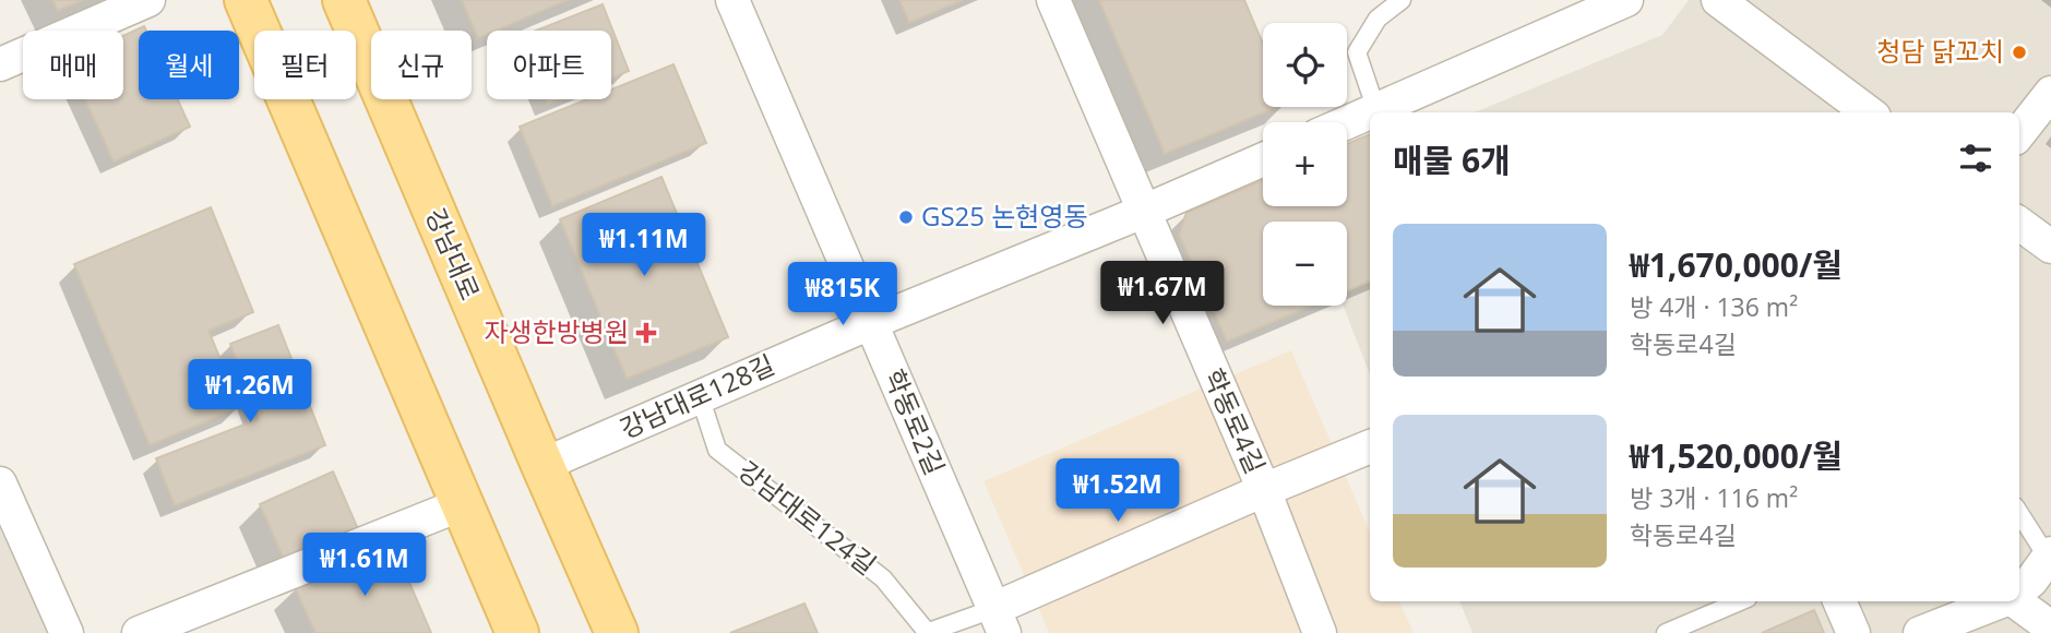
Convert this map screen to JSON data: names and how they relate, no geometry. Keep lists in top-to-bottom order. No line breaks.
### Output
{"streets":{"main road":["강남대로"],"street":["강남대로128길","학동로4길","학동로2길"],"lane":["강남대로124길"]},"crossings":[["강남대로","강남대로128길"],["강남대로128길","학동로4길"],["강남대로128길","학동로2길"],["강남대로128길","강남대로124길"]],"places":{"other":["청담 닭꼬치","GS25 논현영동"],"health":["자생한방병원"]},"page":{"map_buttons":["+","−"],"chip":["매매","월세","필터","신규","아파트"],"heading":"매물 6개","list":[{"name":"₩1,670,000/월","note":"방 4개 · 136 m² · 학동로4길"},{"name":"₩1,520,000/월","note":"방 3개 · 116 m² · 학동로4길"}],"price":["₩1.11M","₩1.67M","₩815K","₩1.26M","₩1.52M","₩1.61M"]}}
